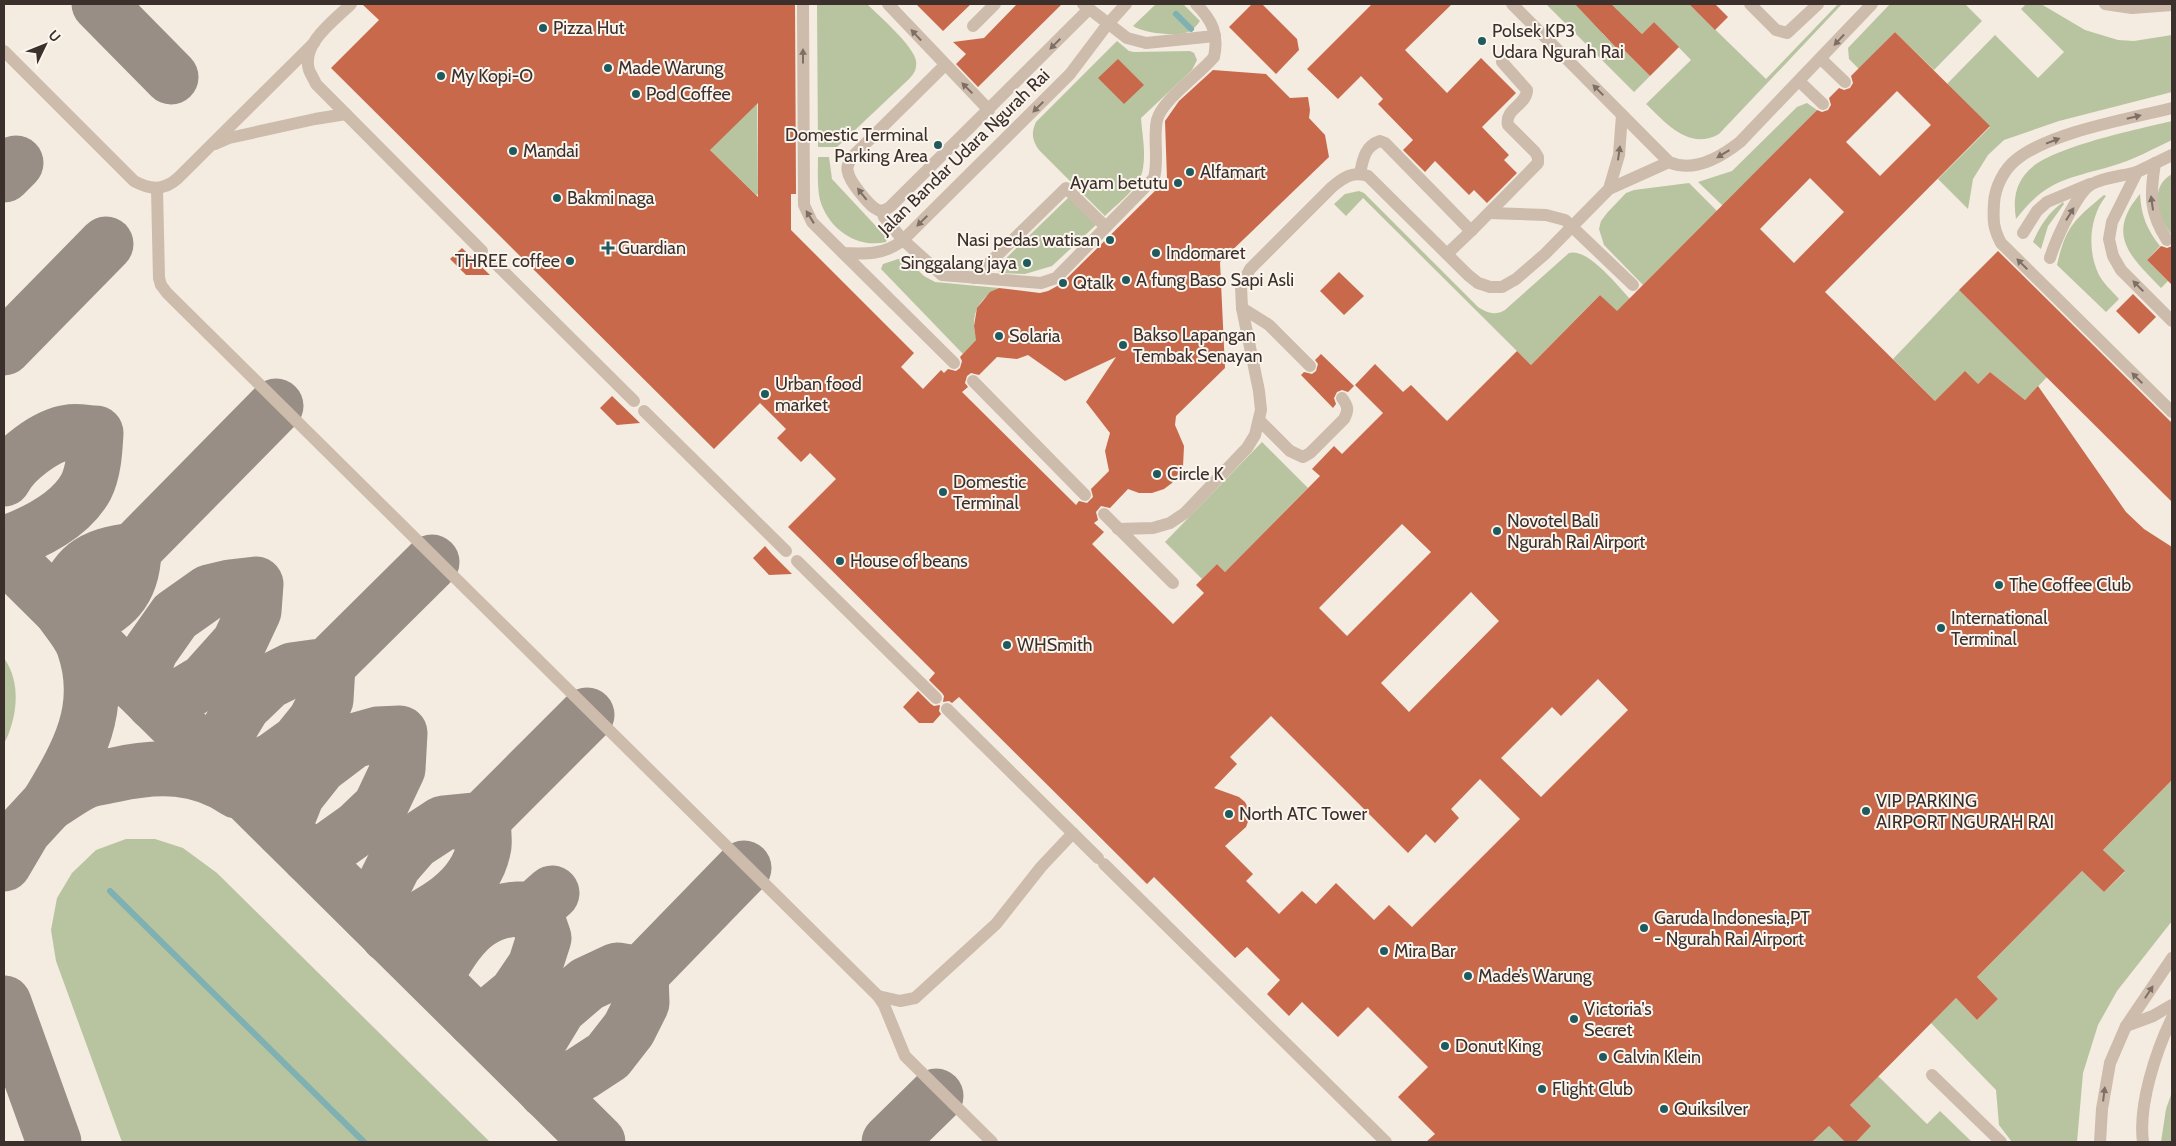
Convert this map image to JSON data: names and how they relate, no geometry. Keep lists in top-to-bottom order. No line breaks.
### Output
{"streets":{"street":["Jalan Bandar Udara Ngurah Rai"]},"places":{"other":["Pizza Hut","Polsek KP3 Udara Ngurah Rai","Made Warung","My Kopi-O","Pod Coffee","Domestic Terminal Parking Area","Mandai","Alfamart","Ayam betutu","Bakmi naga","Nasi pedas watisan","Indomaret","THREE coffee","Singgalang jaya","A fung Baso Sapi Asli","Qtalk","Solaria","Bakso Lapangan Tembak Senayan","Urban food market","Circle K","Domestic Terminal","Novotel Bali Ngurah Rai Airport","House of beans","The Coffee Club","International Terminal","WHSmith","VIP PARKING AIRPORT NGURAH RAI","North ATC Tower","Garuda Indonesia,PT - Ngurah Rai Airport","Mira Bar","Made’s Warung","Victoria's Secret","Donut King","Calvin Klein","Flight Club","Quiksilver"],"health":["Guardian"]},"north":"top right"}
